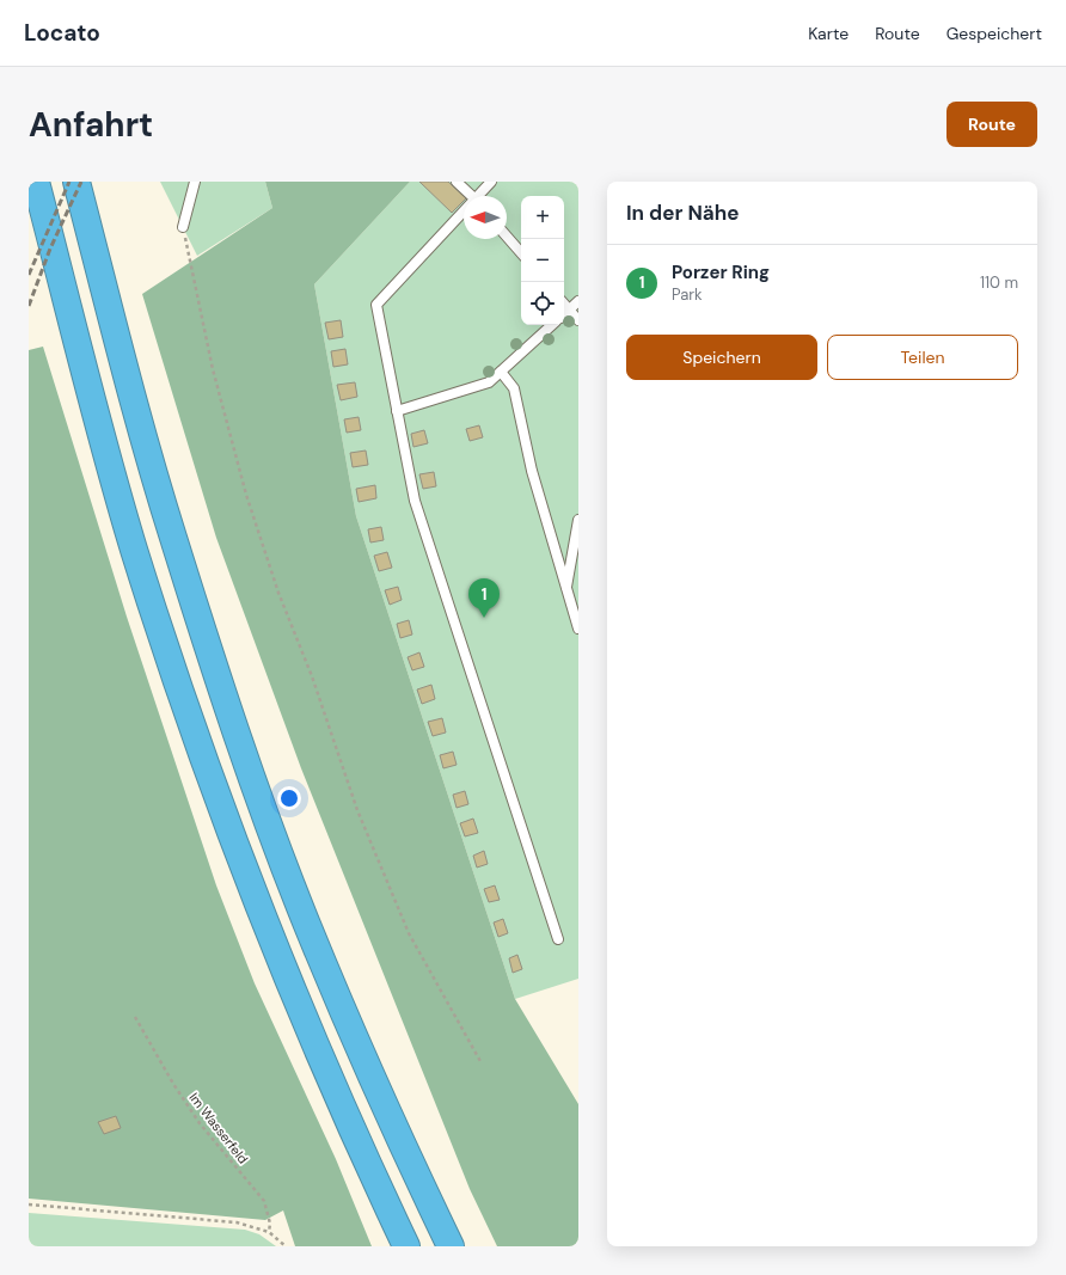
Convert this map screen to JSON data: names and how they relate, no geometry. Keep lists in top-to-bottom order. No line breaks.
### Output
{"streets":{"path":["Im Wasserfeld"]},"north":"left","page":{"header":"Locato","nav":["Karte","Route","Gespeichert"],"buttons":["Route",["Speichern","Teilen"]],"title":"Anfahrt","heading":"In der Nähe","map_buttons":["+","−"],"list":[{"mark":"1","name":"Porzer Ring","note":"Park","value":"110 m"}],"pins":"1"}}
